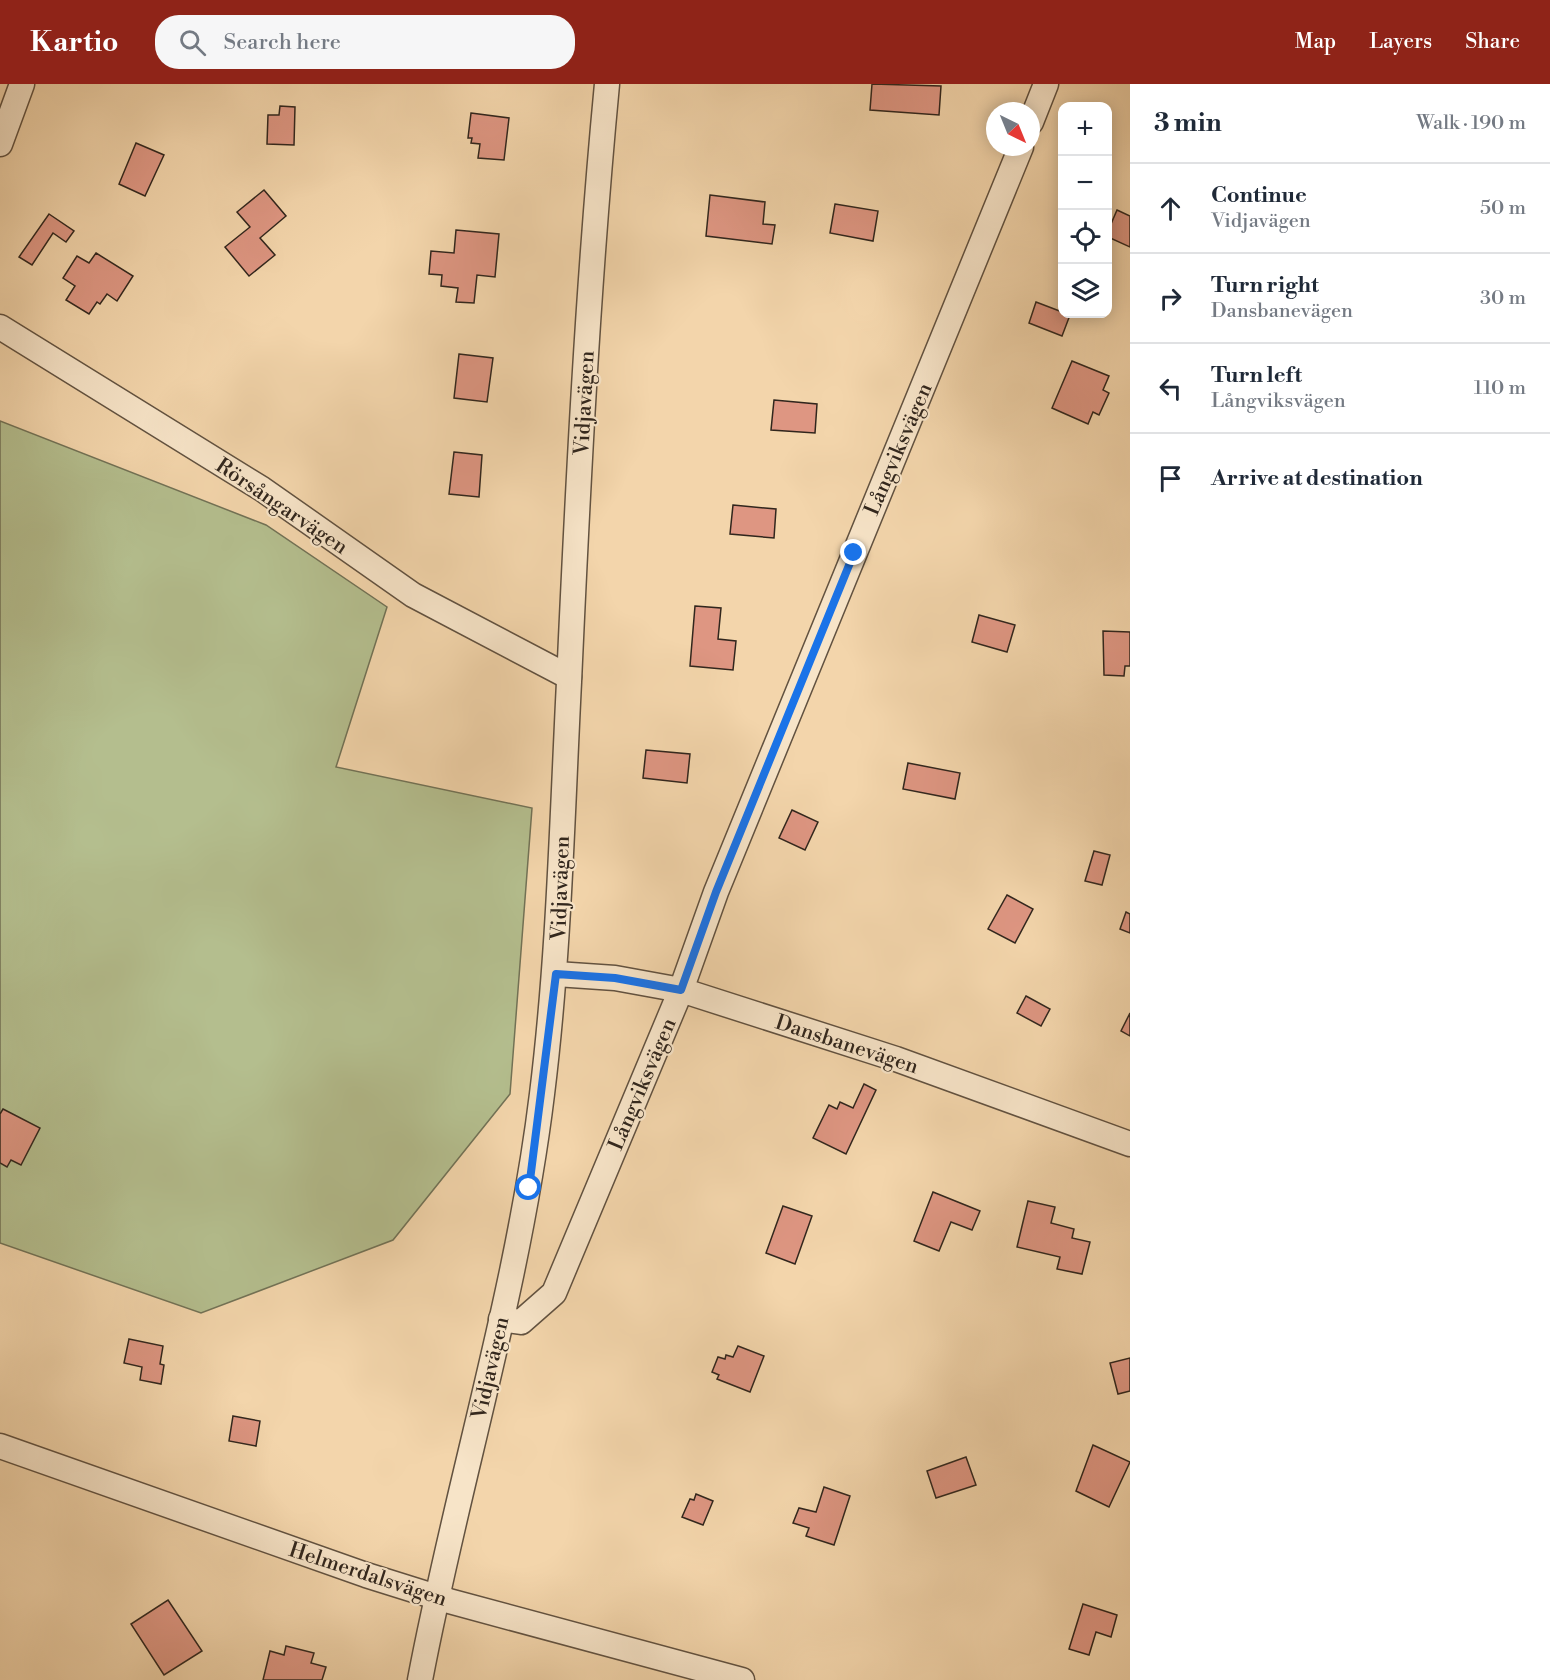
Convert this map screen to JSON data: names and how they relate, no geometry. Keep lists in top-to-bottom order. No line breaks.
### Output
{"streets":{"street":["Vidjavägen","Långviksvägen","Rörsångarvägen","Dansbanevägen","Helmerdalsvägen"]},"crossings":[["Vidjavägen","Långviksvägen"],["Vidjavägen","Rörsångarvägen"],["Vidjavägen","Dansbanevägen"],["Vidjavägen","Helmerdalsvägen"],["Långviksvägen","Dansbanevägen"]],"north":"bottom right","page":{"header":"Kartio","search":"Search here","nav":["Map","Layers","Share"],"heading":["3 min","Walk · 190 m"],"map_buttons":["+","−"],"list":[["Continue","Vidjavägen","50 m"],["Turn right","Dansbanevägen","30 m"],["Turn left","Långviksvägen","110 m"],"Arrive at destination"]}}
